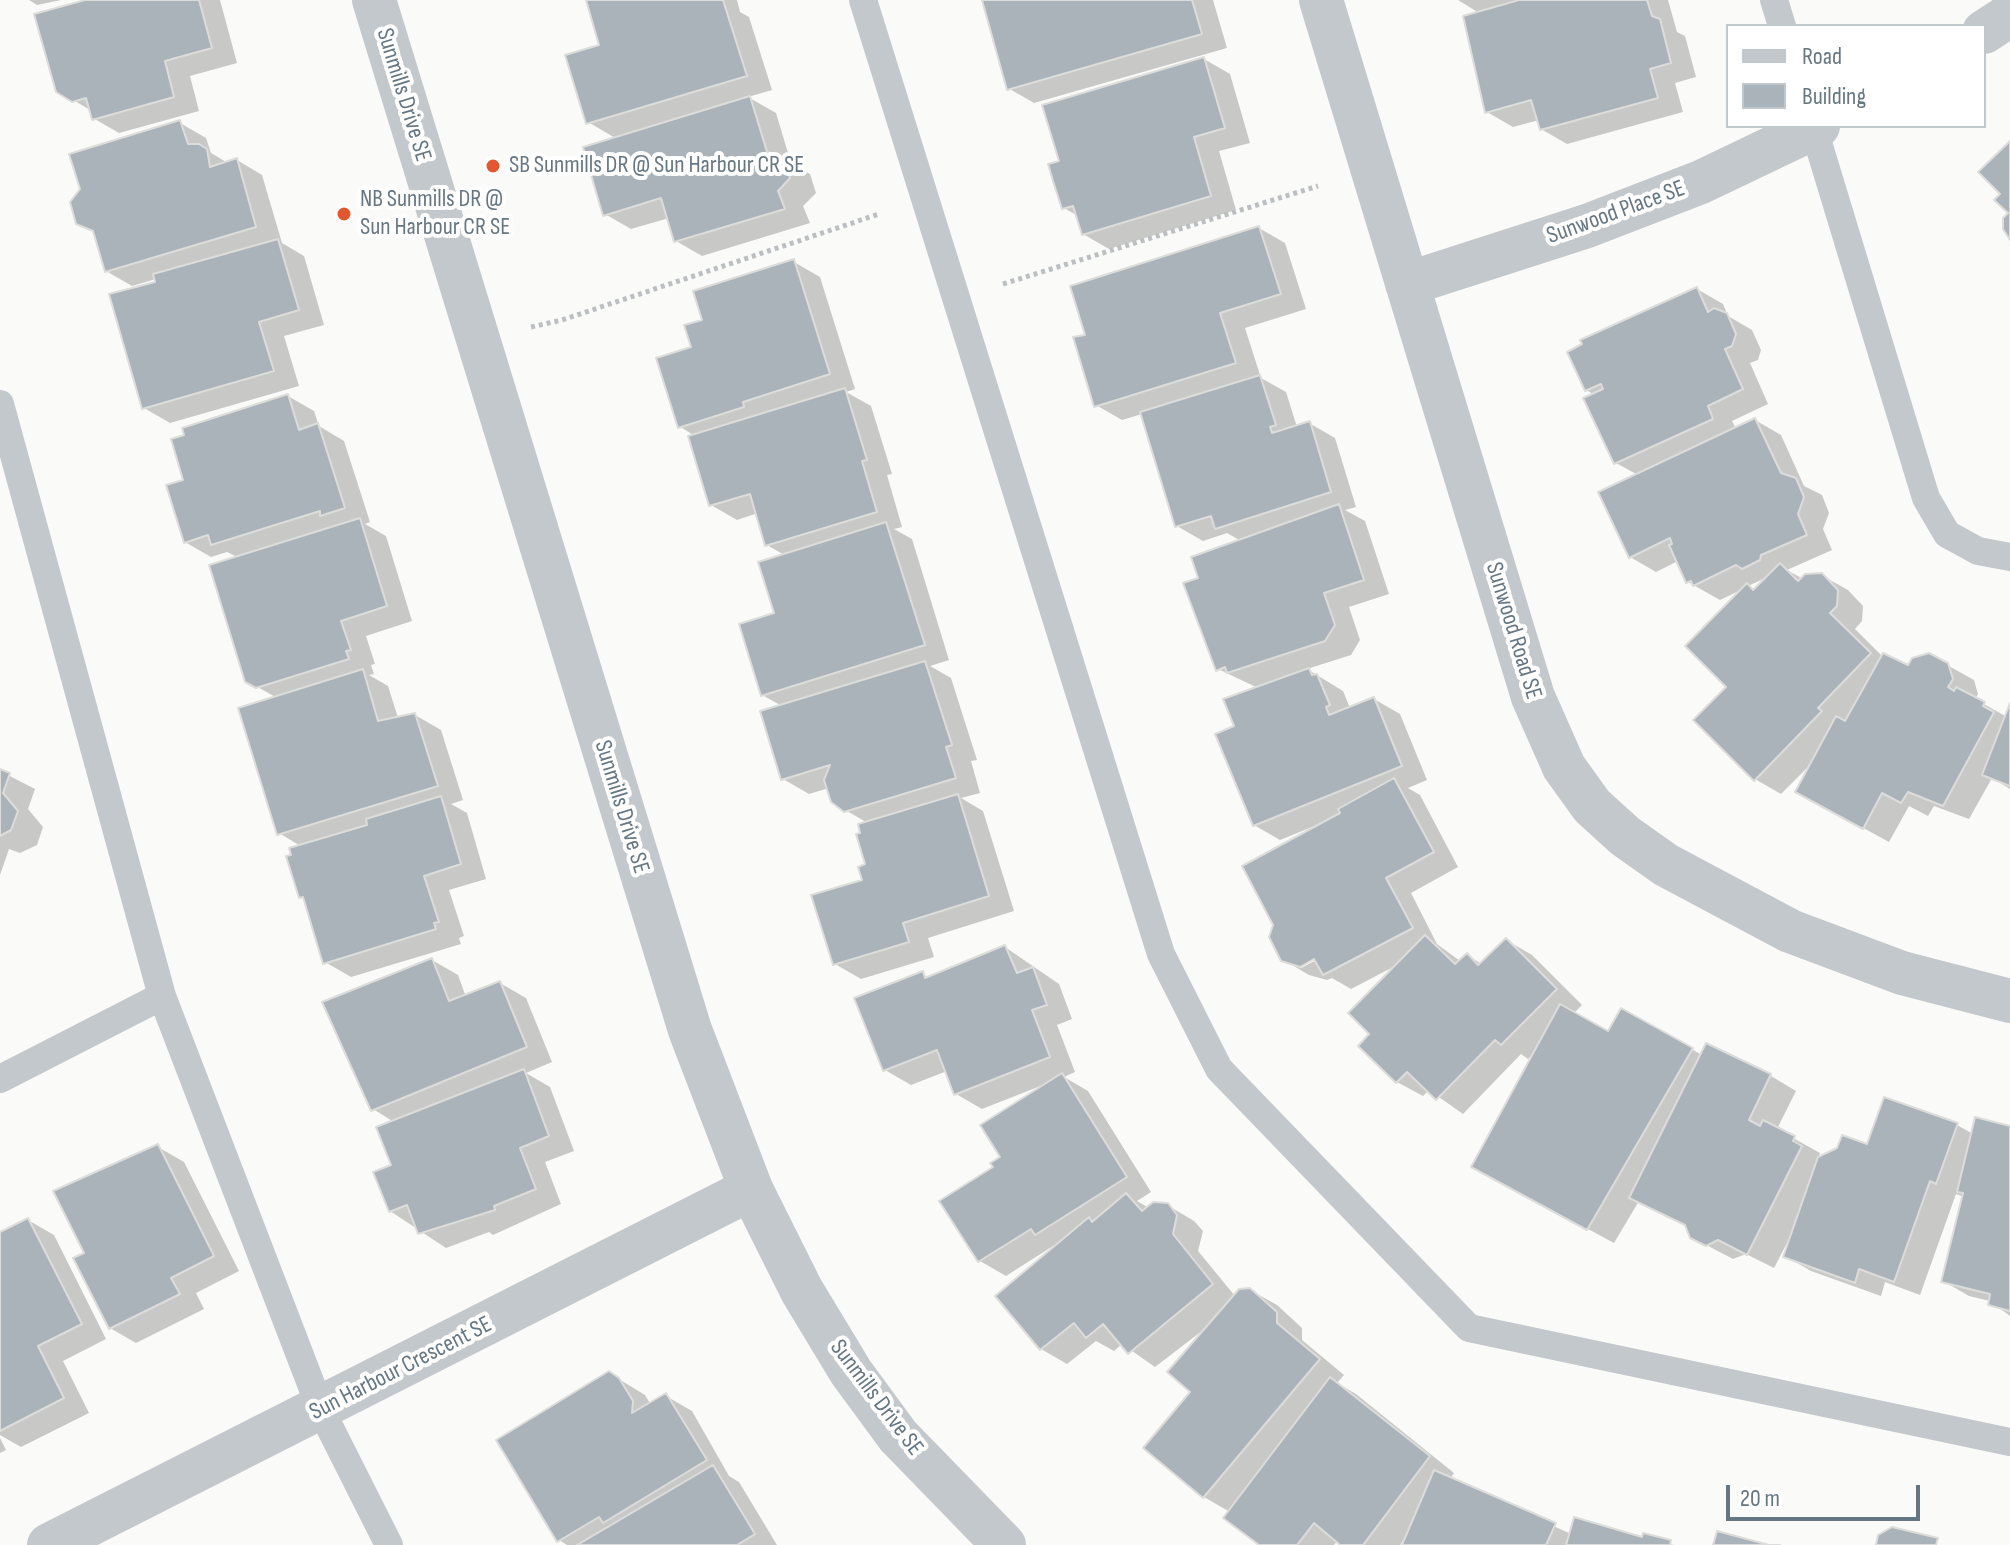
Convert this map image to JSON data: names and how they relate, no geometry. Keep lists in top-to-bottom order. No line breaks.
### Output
{"streets":{"street":["Sunmills Drive SE","Sunwood Place SE","Sunwood Road SE","Sun Harbour Crescent SE"]},"crossings":[["Sunmills Drive SE","Sun Harbour Crescent SE"],["Sunwood Place SE","Sunwood Road SE"]],"places":["SB Sunmills DR @ Sun Harbour CR SE","NB Sunmills DR @ Sun Harbour CR SE"],"legend":["Road","Building"],"scale_bar":"20 m"}
